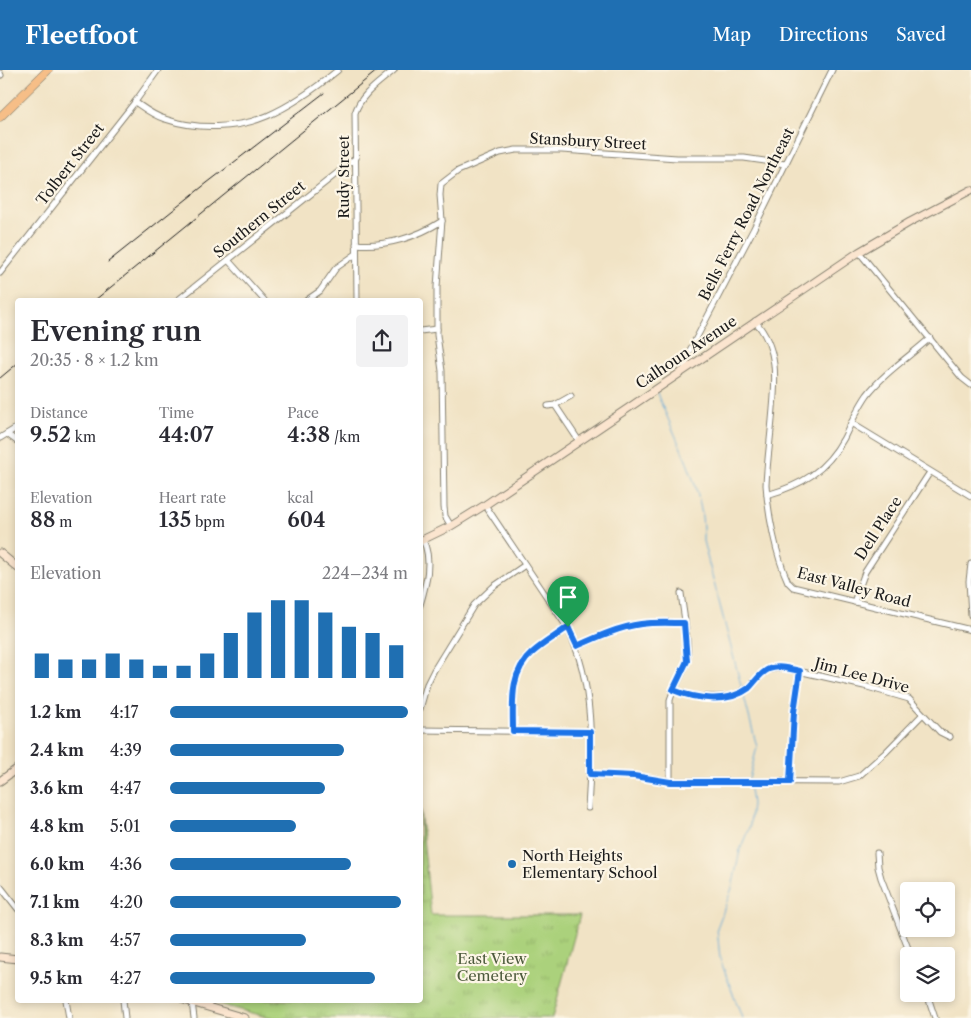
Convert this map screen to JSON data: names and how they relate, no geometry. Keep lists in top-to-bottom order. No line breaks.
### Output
{"streets":{"street":["Stansbury Street","Tolbert Street","Rudy Street","Bells Ferry Road Northeast","Southern Street","Calhoun Avenue","Dell Place","East Valley Road","Jim Lee Drive"]},"crossings":[["Stansbury Street","Bells Ferry Road Northeast"],["Stansbury Street","Calhoun Avenue"],["Rudy Street","Southern Street"],["Bells Ferry Road Northeast","Calhoun Avenue"],["Calhoun Avenue","East Valley Road"],["Dell Place","East Valley Road"]],"parks":["East View Cemetery"],"places":["North Heights Elementary School"],"page":{"header":"Fleetfoot","nav":["Map","Directions","Saved"],"heading":["Evening run","20:35 · 8 × 1.2 km"],"stats":[["Distance","9.52 km"],["Time","44:07"],["Pace","4:38 /km"],["Elevation","88 m"],["Heart rate","135 bpm"],["kcal","604"]],"chart":["Elevation","224–234 m"],"list":[{"name":"1.2 km","note":"4:17"},{"name":"2.4 km","note":"4:39"},{"name":"3.6 km","note":"4:47"},{"name":"4.8 km","note":"5:01"},{"name":"6.0 km","note":"4:36"},{"name":"7.1 km","note":"4:20"},{"name":"8.3 km","note":"4:57"},{"name":"9.5 km","note":"4:27"}]}}
